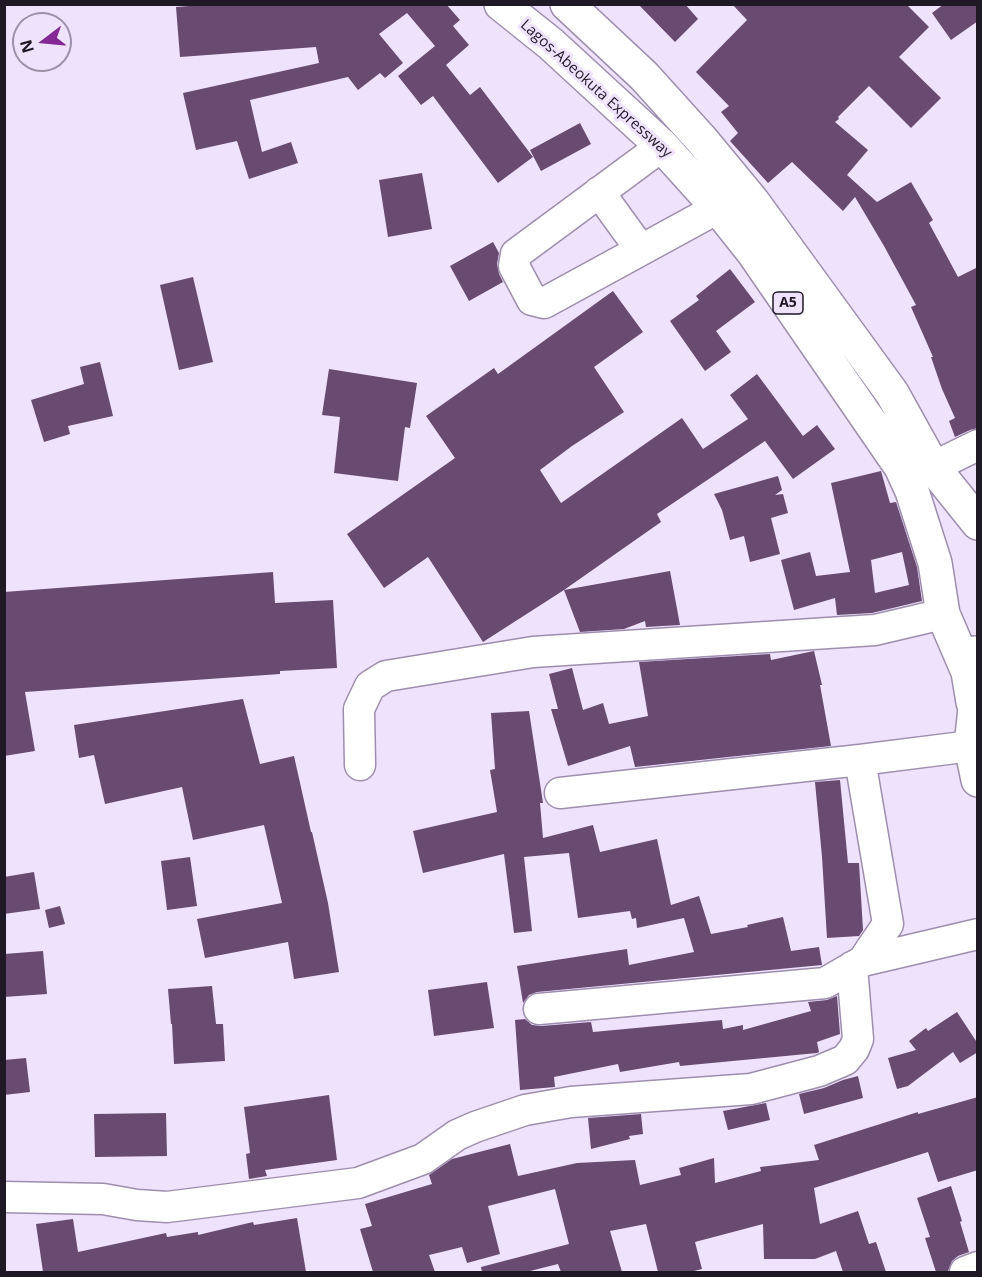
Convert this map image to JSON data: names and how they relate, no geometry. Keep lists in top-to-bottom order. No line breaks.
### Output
{"streets":{"main road":["Lagos-Abeokuta Expressway","A5"]},"crossings":[["Lagos-Abeokuta Expressway","A5"]],"north":"left"}
